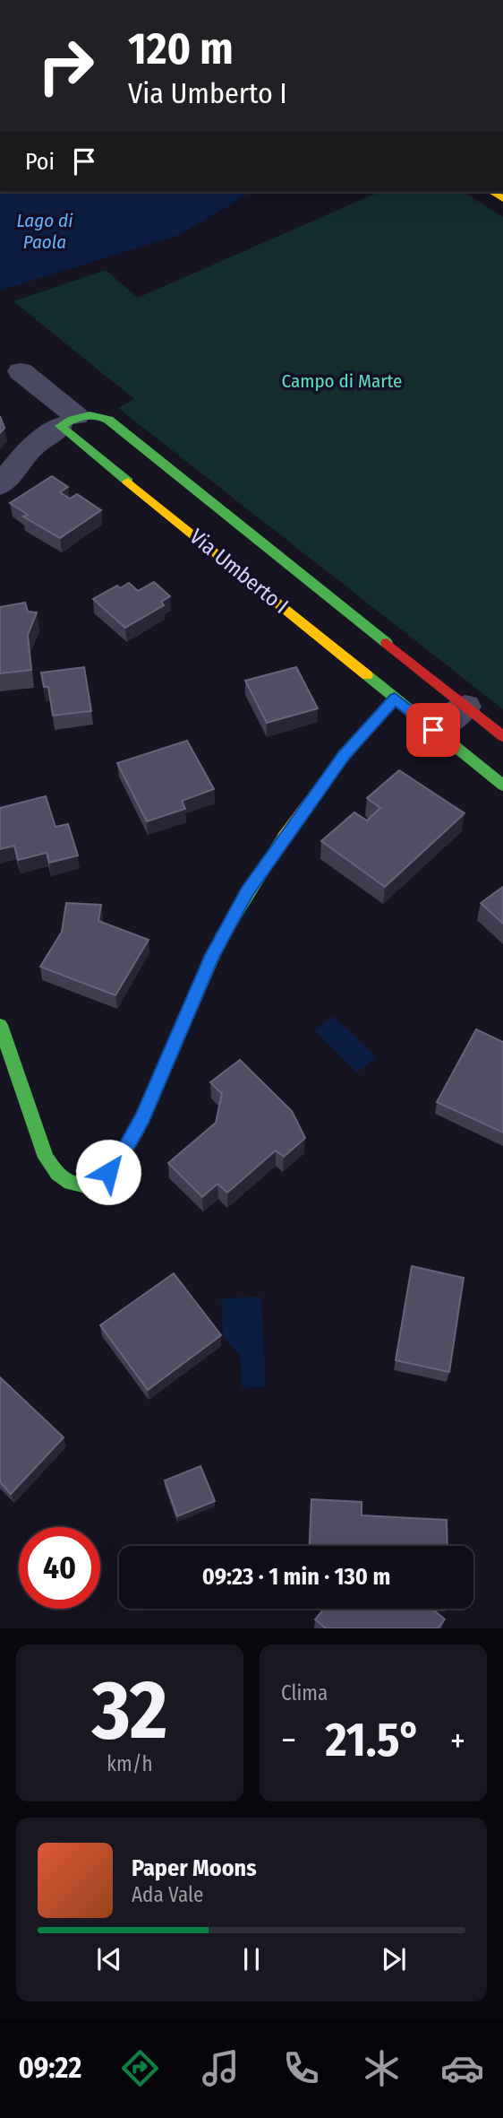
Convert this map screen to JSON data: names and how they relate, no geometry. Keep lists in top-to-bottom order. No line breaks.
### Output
{"streets":{"street":["Via Umberto I"]},"water":["Lago di Paola"],"parks":["Campo di Marte"],"page":{"turn":["120 m","Via Umberto I"],"then":"Poi","limit":"40","trip":"09:23 · 1 min · 130 m","tile":[["32","km/h"],"Clima"],"heat":["−","21.5°","+"],"song":["Paper Moons","Ada Vale"],"tabs":"09:22"}}
